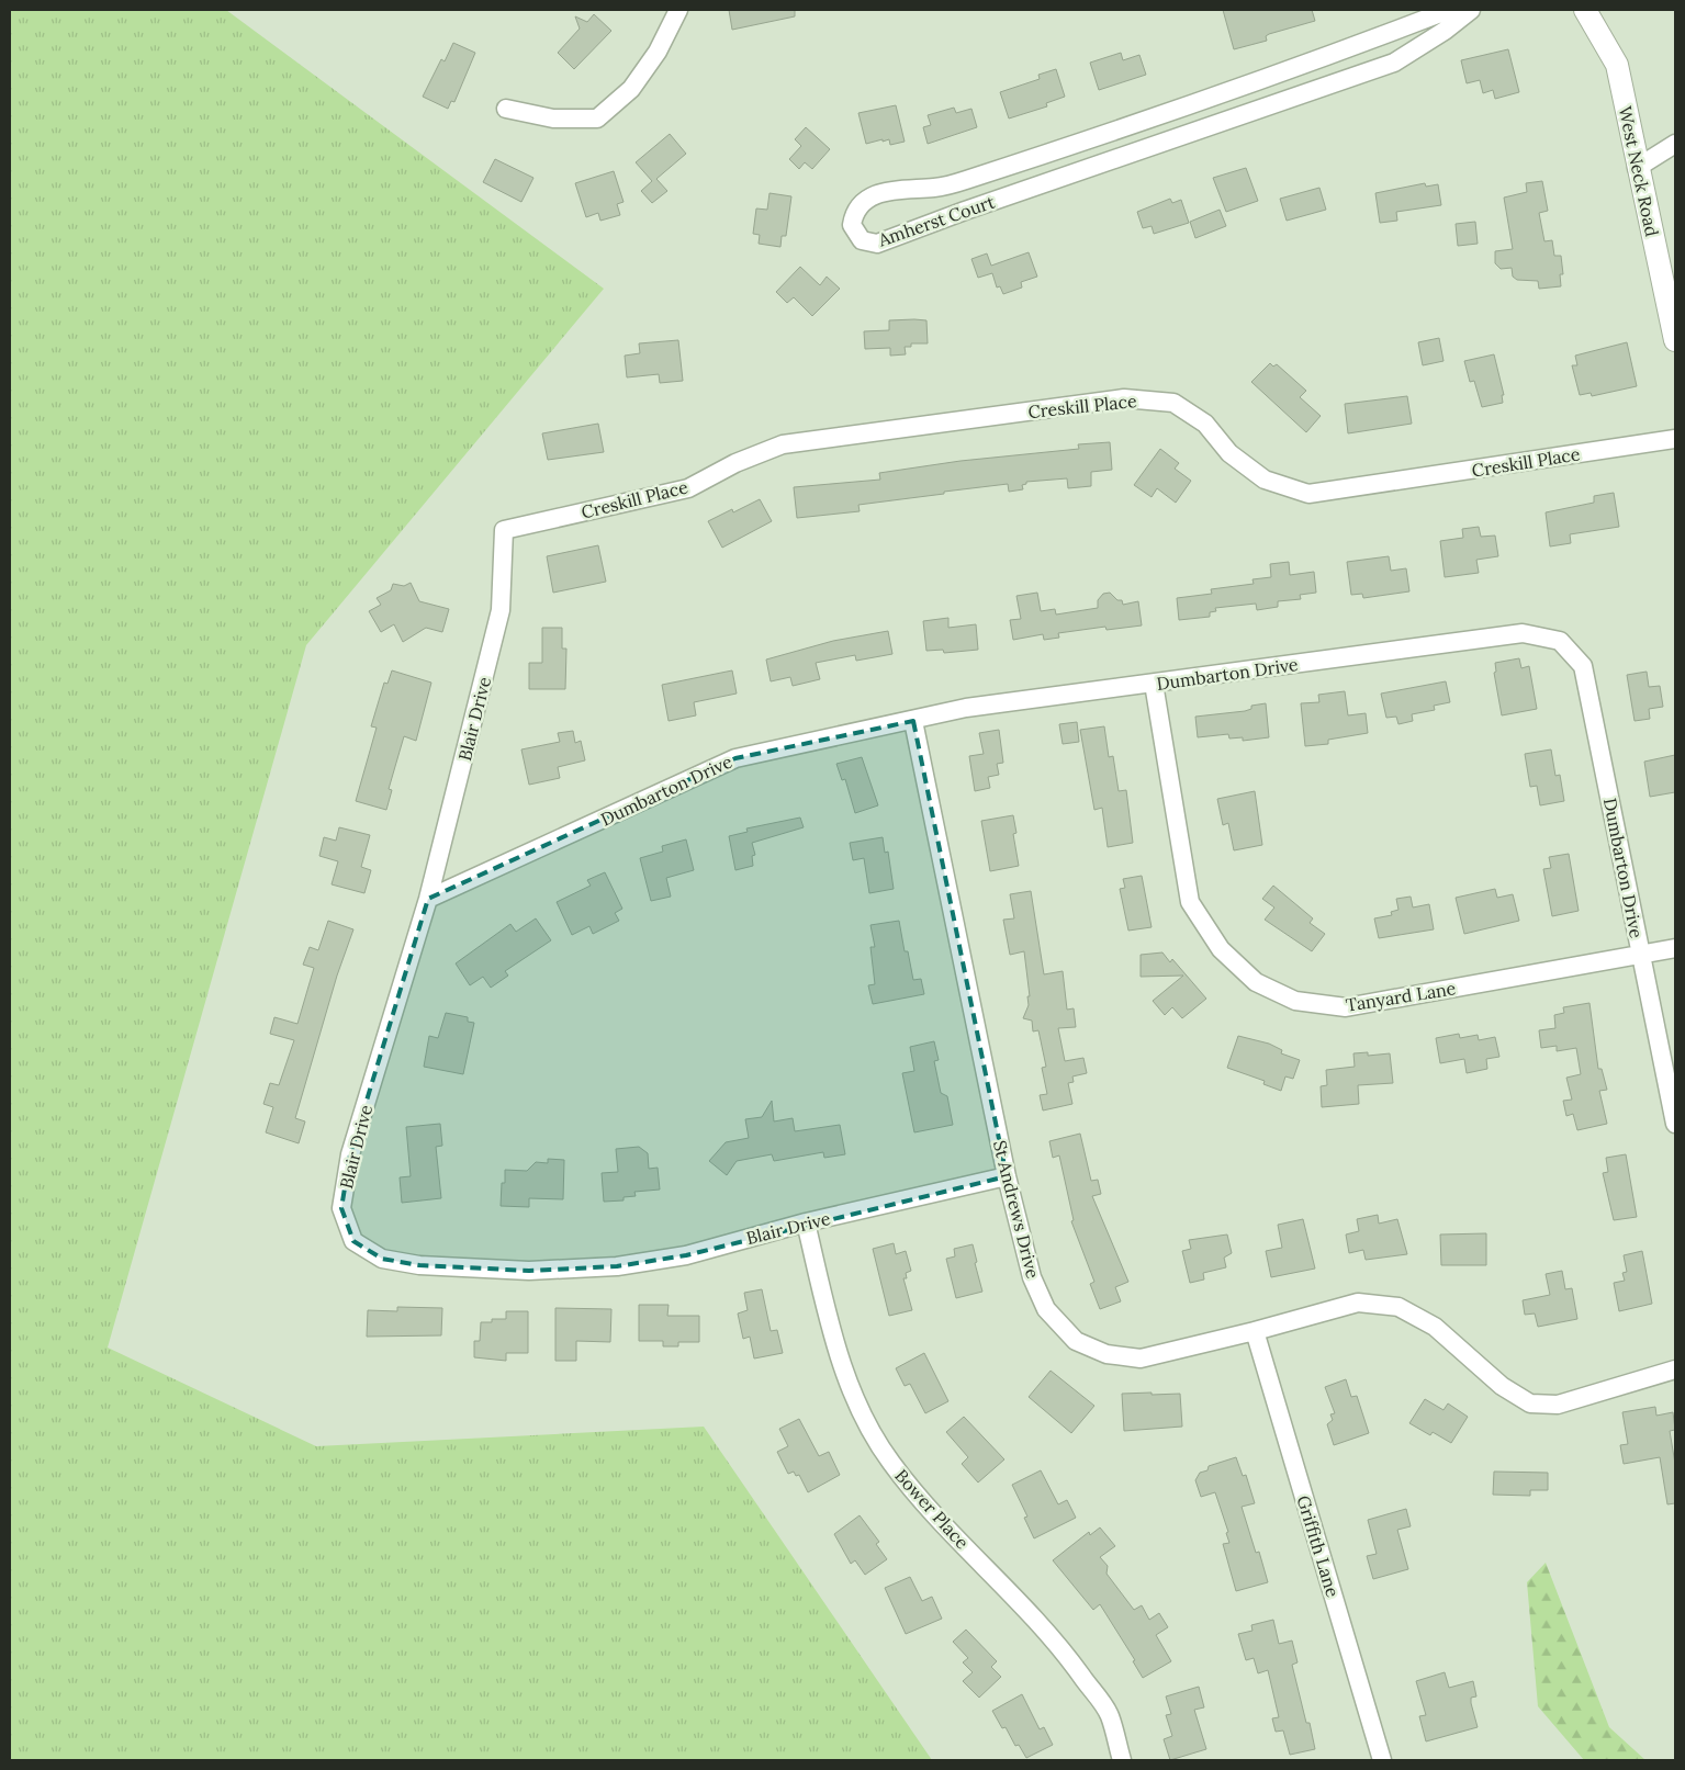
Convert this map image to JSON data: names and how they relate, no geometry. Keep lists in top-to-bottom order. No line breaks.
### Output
{"streets":{"street":["West Neck Road","Amherst Court","Creskill Place","Dumbarton Drive","Blair Drive","Tanyard Lane","St Andrews Drive","Bower Place","Griffith Lane"]},"crossings":[["Creskill Place","Blair Drive"],["Dumbarton Drive","Blair Drive"],["Dumbarton Drive","Tanyard Lane"],["Dumbarton Drive","St Andrews Drive"],["Blair Drive","St Andrews Drive"],["Blair Drive","Bower Place"],["St Andrews Drive","Griffith Lane"]]}
